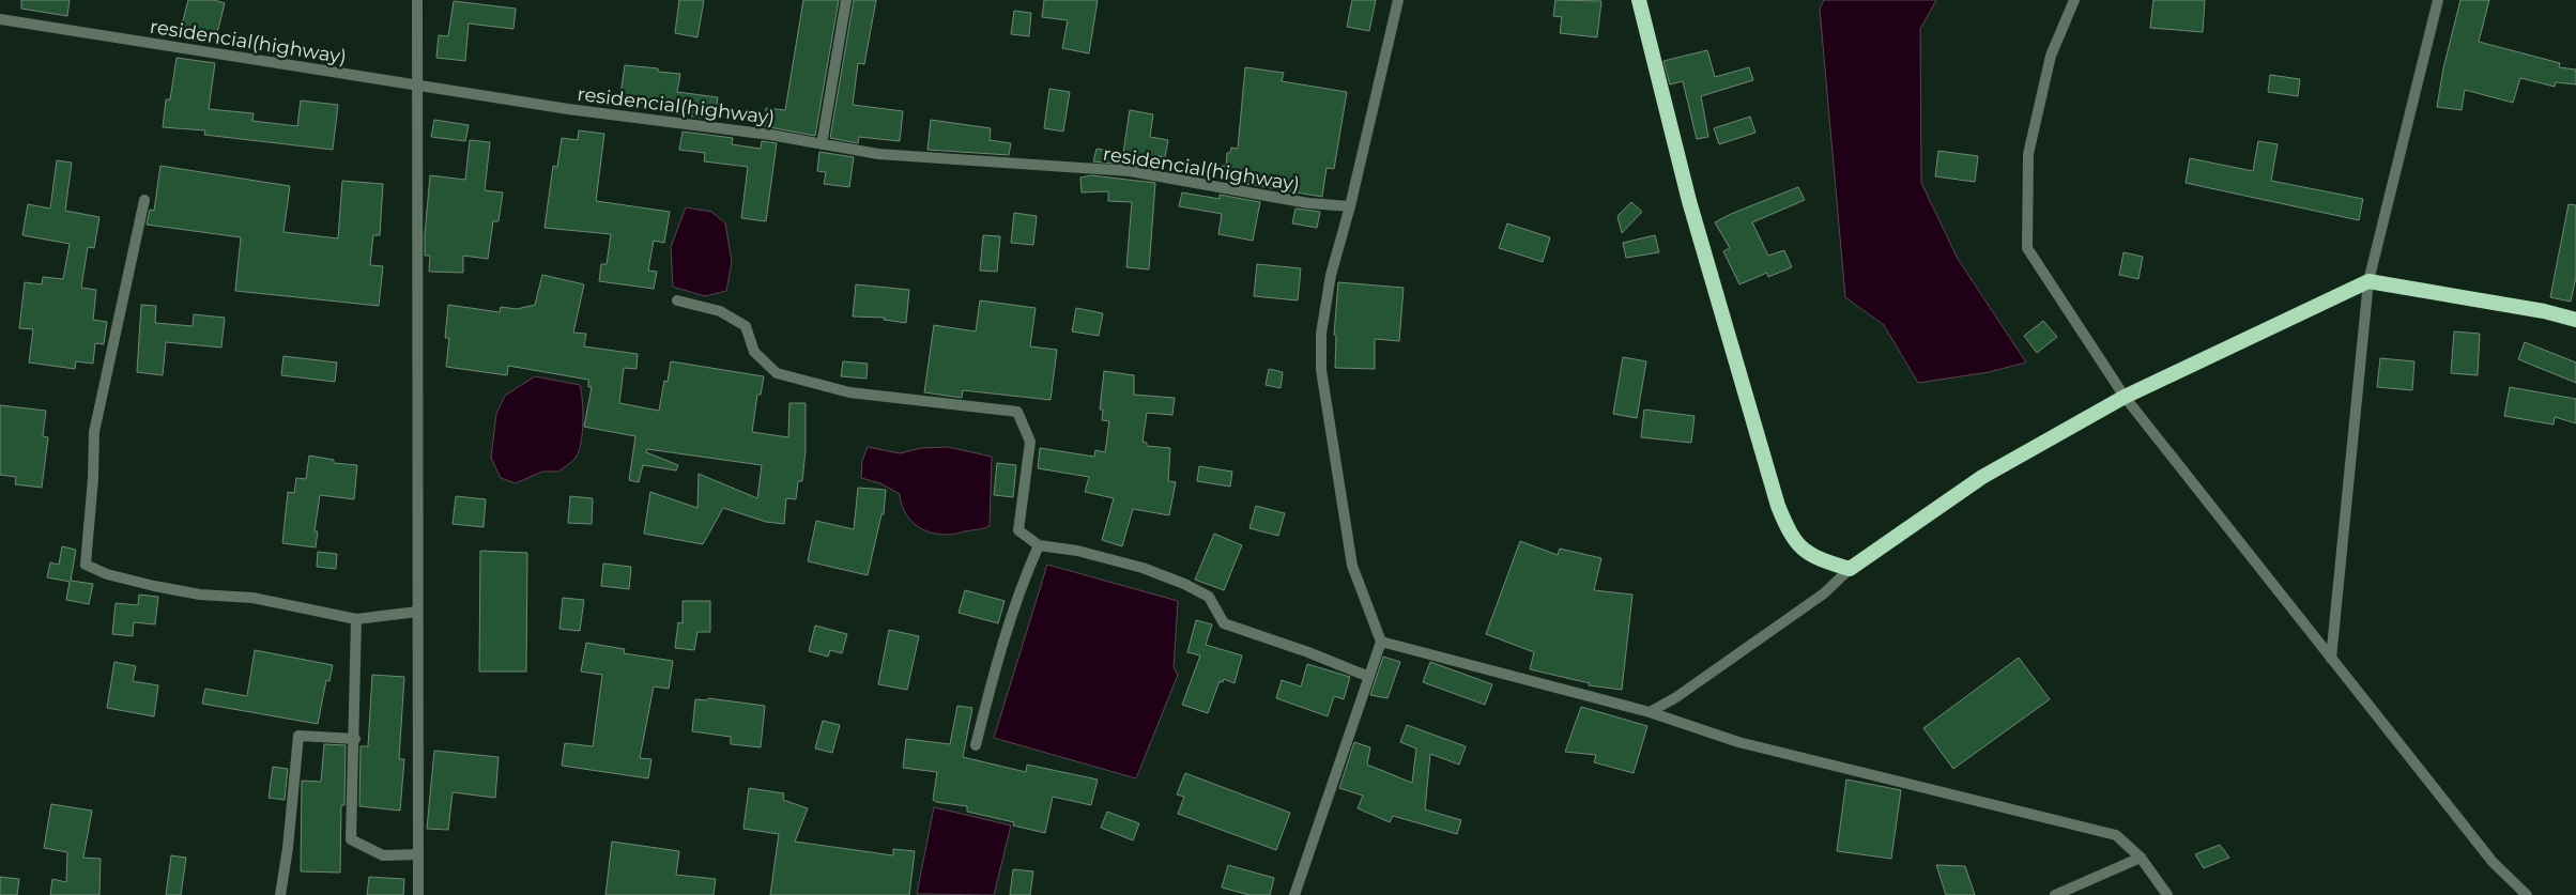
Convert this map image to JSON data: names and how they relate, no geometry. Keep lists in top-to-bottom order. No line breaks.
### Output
{"streets":{"street":["residencial(highway)"]}}
